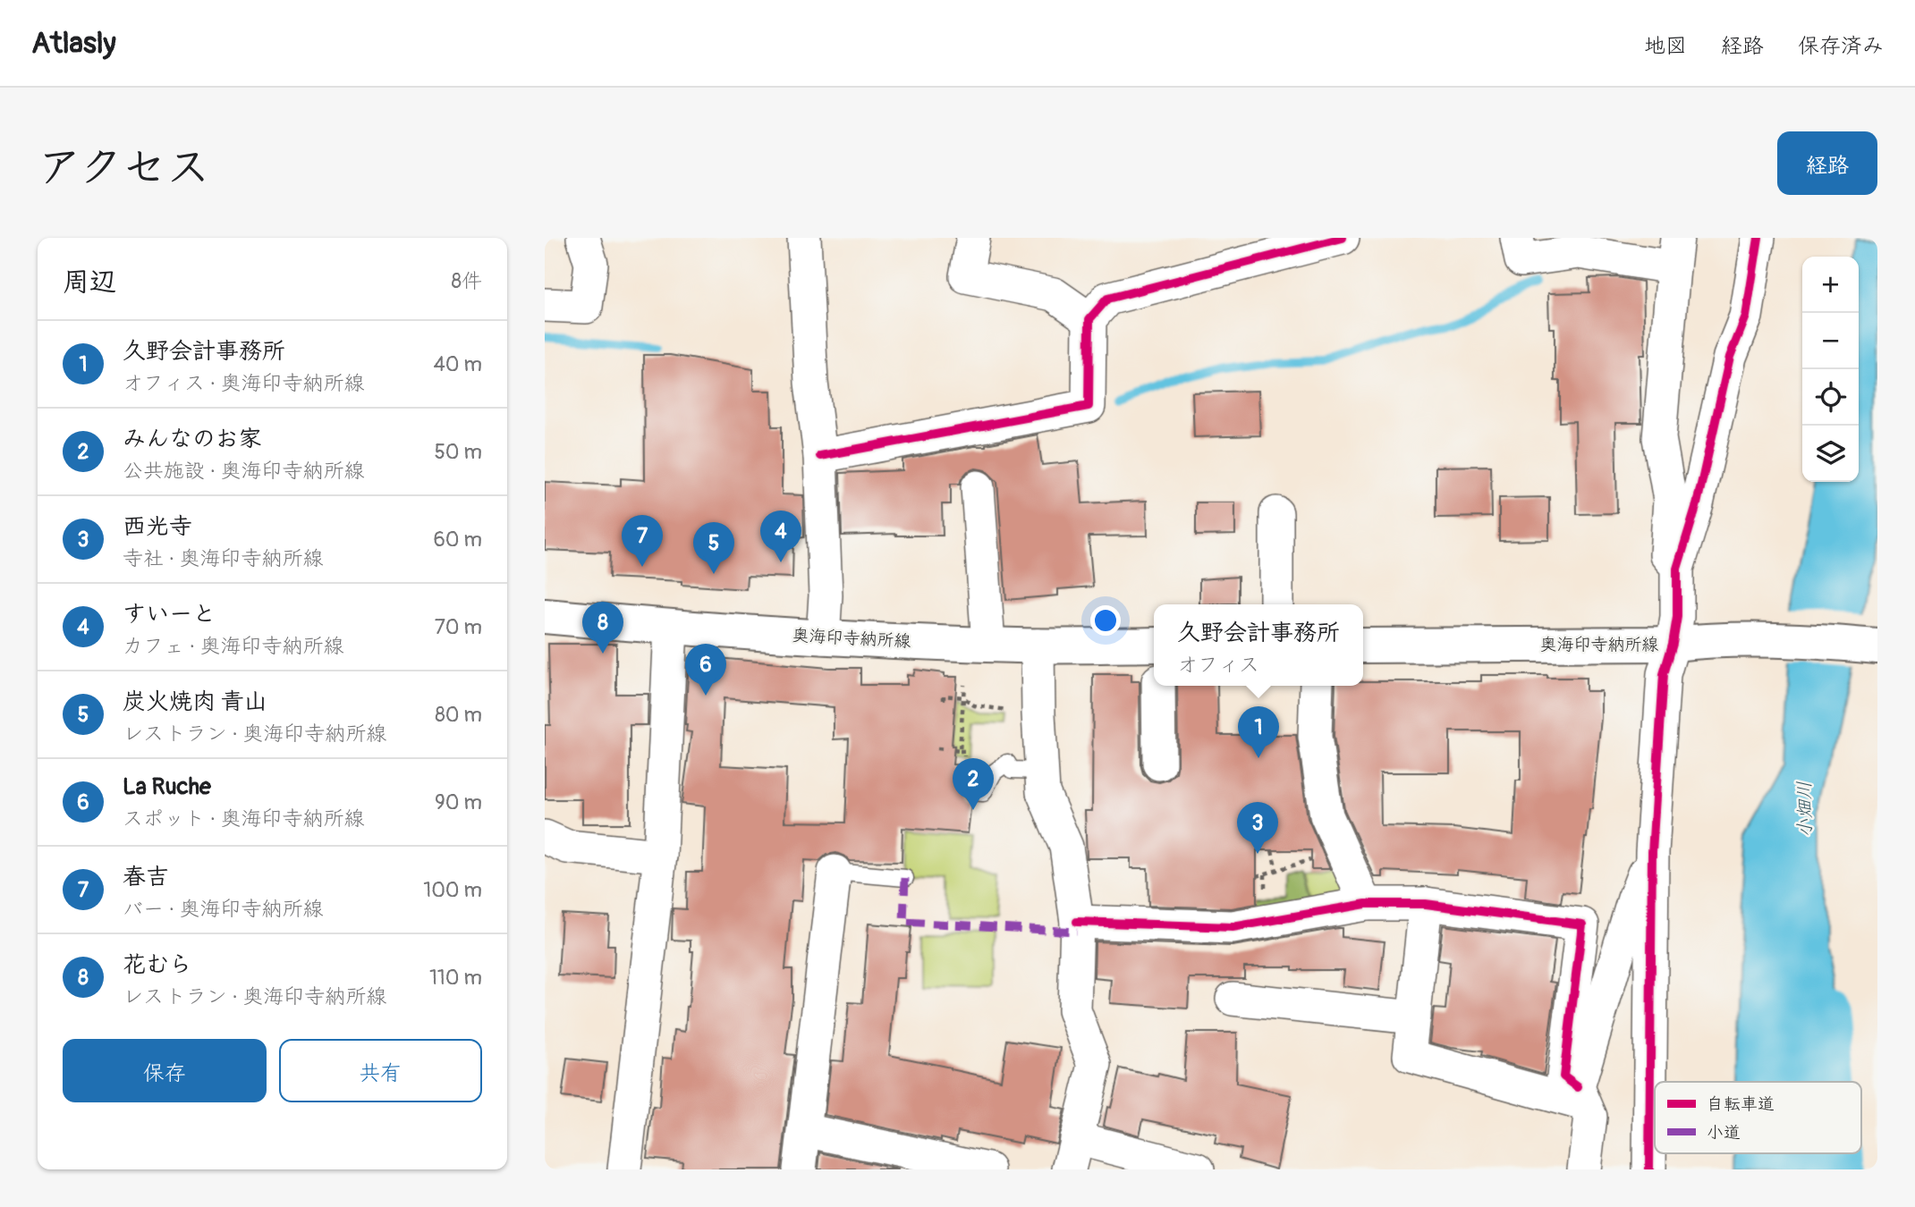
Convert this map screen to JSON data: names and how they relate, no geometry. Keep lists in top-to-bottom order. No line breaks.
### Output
{"streets":{"main road":["奥海印寺納所線"]},"water":["小畑川"],"legend":["自転車道","小道"],"page":{"header":"Atlasly","nav":["地図","経路","保存済み"],"title":"アクセス","buttons":["経路",["保存","共有"]],"heading":["周辺","8件"],"map_buttons":["+","−"],"list":[{"mark":"1","name":"久野会計事務所","note":"オフィス · 奥海印寺納所線","value":"40 m"},{"mark":"2","name":"みんなのお家","note":"公共施設 · 奥海印寺納所線","value":"50 m"},{"mark":"3","name":"西光寺","note":"寺社 · 奥海印寺納所線","value":"60 m"},{"mark":"4","name":"すいーと","note":"カフェ · 奥海印寺納所線","value":"70 m"},{"mark":"5","name":"炭火焼肉 青山","note":"レストラン · 奥海印寺納所線","value":"80 m"},{"mark":"6","name":"La Ruche","note":"スポット · 奥海印寺納所線","value":"90 m"},{"mark":"7","name":"春吉","note":"バー · 奥海印寺納所線","value":"100 m"},{"mark":"8","name":"花むら","note":"レストラン · 奥海印寺納所線","value":"110 m"}],"pins":["4","7","5","8","6","1","2","3"],"popup":["久野会計事務所","オフィス"]}}
